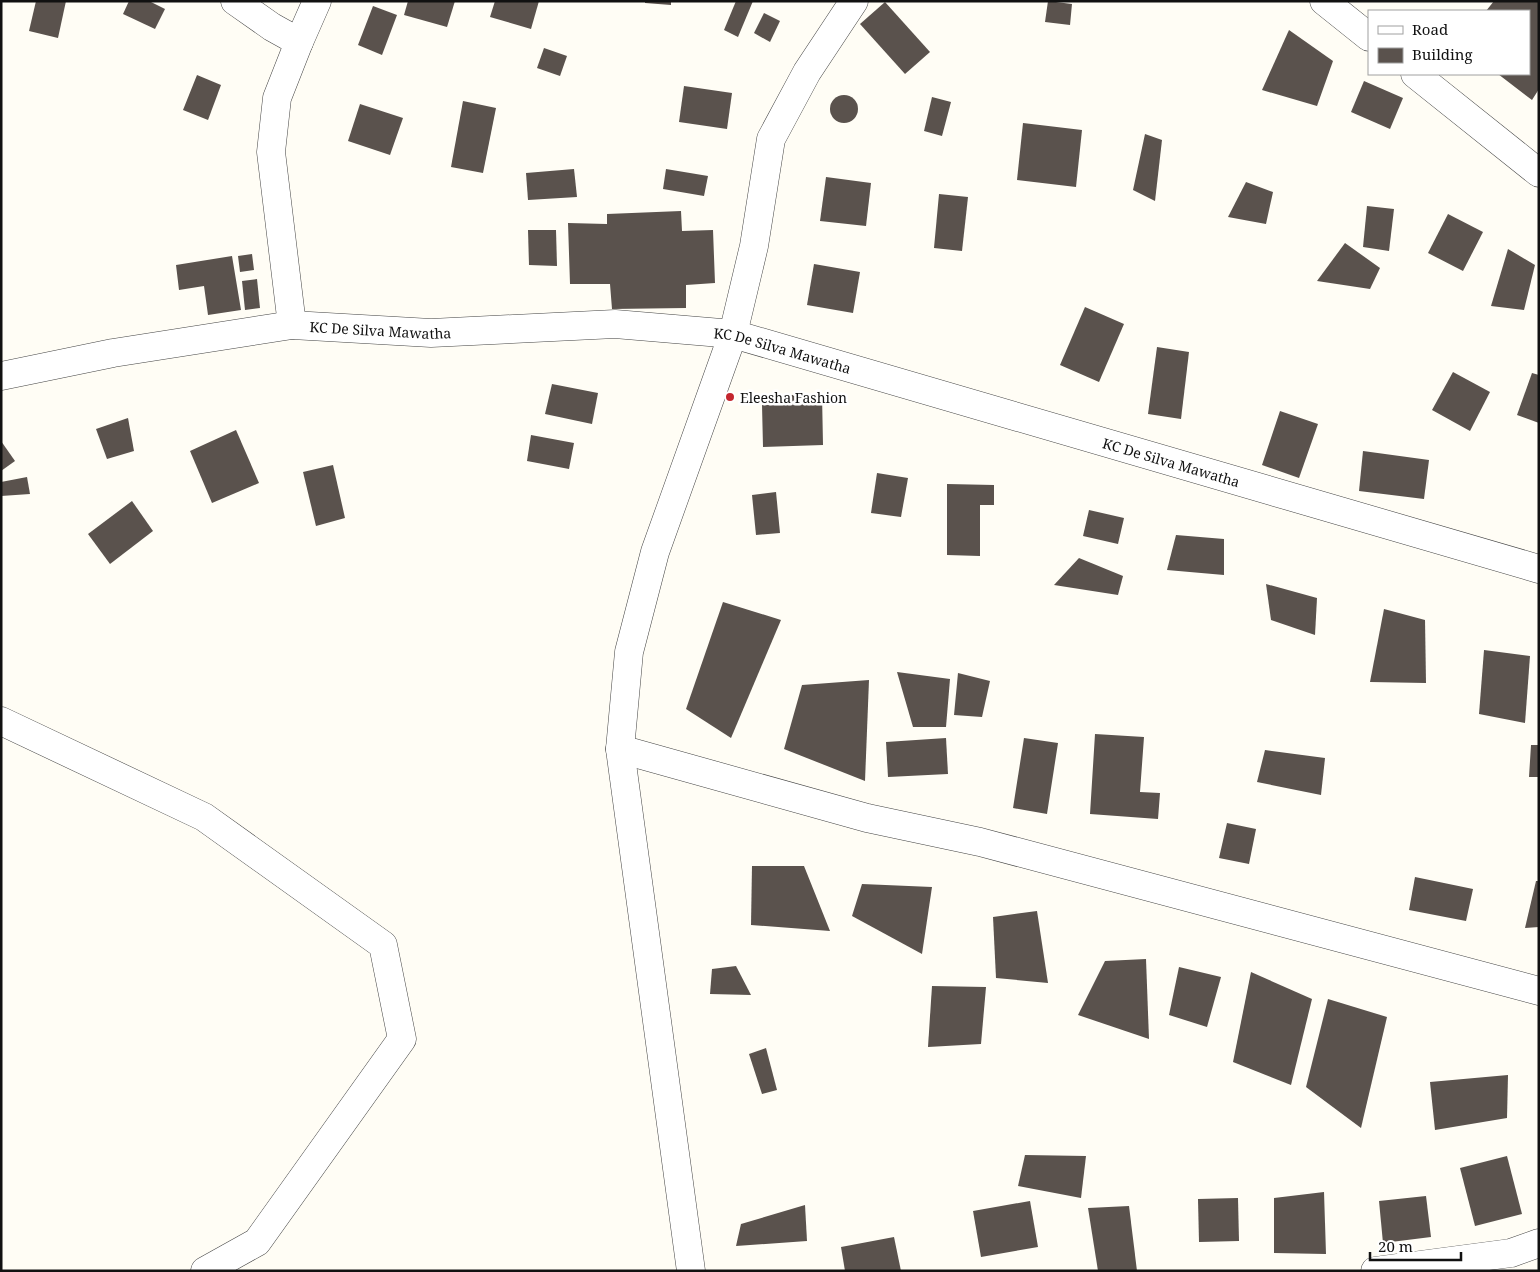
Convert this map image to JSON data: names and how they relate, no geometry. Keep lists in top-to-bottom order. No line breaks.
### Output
{"streets":{"street":["KC De Silva Mawatha"]},"places":["Eleesha Fashion"],"legend":["Road","Building"],"scale_bar":"20 m"}
